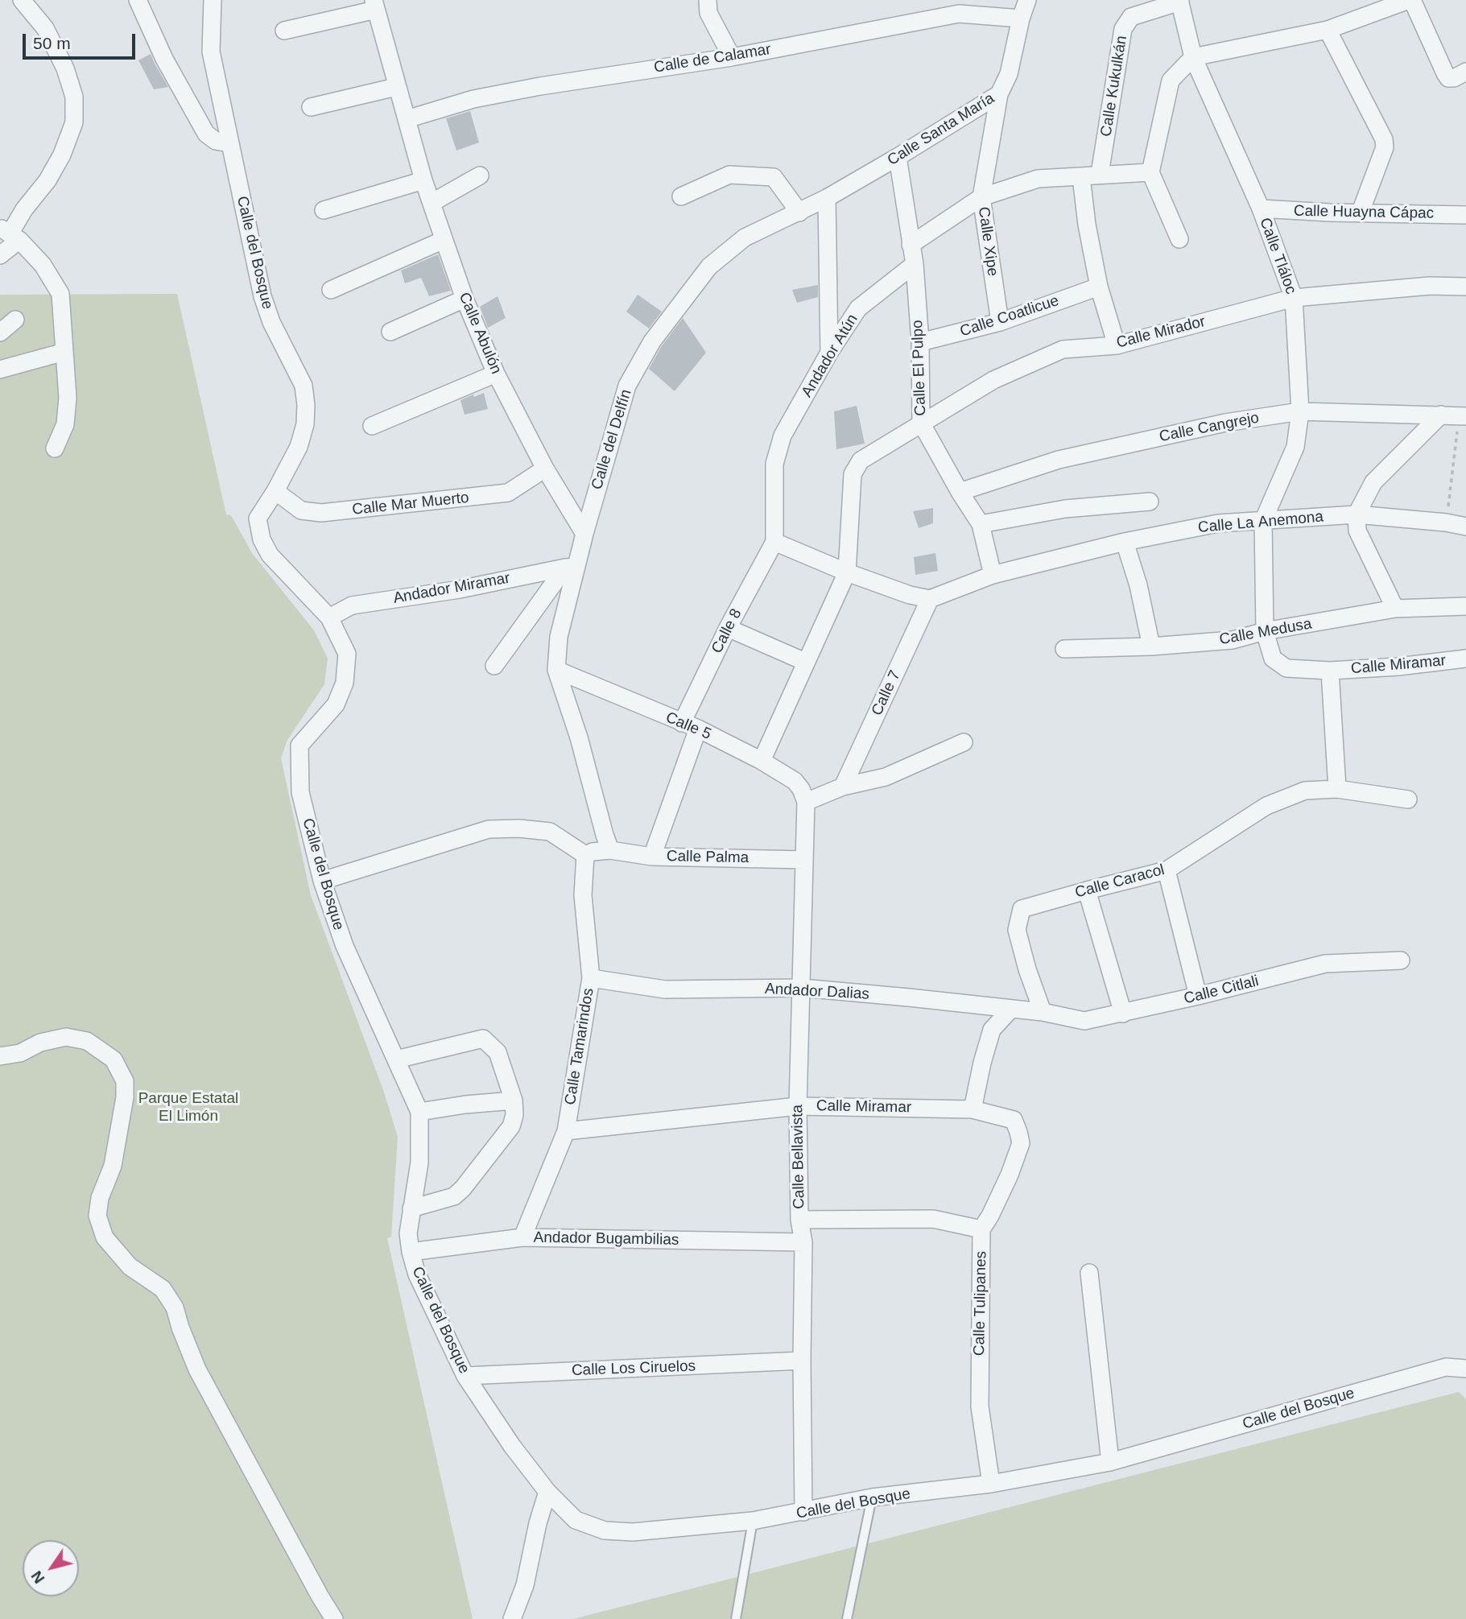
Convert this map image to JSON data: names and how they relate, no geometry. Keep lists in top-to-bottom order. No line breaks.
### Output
{"streets":{"street":["Calle de Calamar","Calle Kukulkán","Calle Santa María","Calle Huayna Cápac","Calle Xipe","Calle del Bosque","Calle Tláloc","Calle Coatlicue","Calle Mirador","Calle Abulón","Andador Atún","Calle El Pulpo","Calle Cangrejo","Calle del Delfín","Calle Mar Muerto","Calle La Anemona","Andador Miramar","Calle 8","Calle Medusa","Calle Miramar","Calle 7","Calle 5","Calle Palma","Calle Caracol","Calle Citlali","Andador Dalias","Calle Tamarindos","Calle Bellavista","Andador Bugambilias","Calle Tulipanes","Calle Los Ciruelos"]},"crossings":[["Calle de Calamar","Calle Santa María"],["Calle de Calamar","Calle Abulón"],["Calle Kukulkán","Calle Tláloc"],["Calle Santa María","Calle Xipe"],["Calle Santa María","Calle El Pulpo"],["Calle Santa María","Calle del Delfín"],["Calle Huayna Cápac","Calle Tláloc"],["Calle Xipe","Calle Coatlicue"],["Calle del Bosque","Calle Mar Muerto"],["Calle del Bosque","Andador Miramar"],["Calle del Bosque","Calle Bellavista"],["Calle del Bosque","Andador Bugambilias"],["Calle del Bosque","Calle Tulipanes"],["Calle del Bosque","Calle Los Ciruelos"],["Calle Tláloc","Calle Mirador"],["Calle Tláloc","Calle Cangrejo"],["Calle Tláloc","Calle La Anemona"],["Calle Coatlicue","Calle El Pulpo"],["Calle Mirador","Calle El Pulpo"],["Calle Abulón","Calle del Delfín"],["Calle Abulón","Calle Mar Muerto"],["Andador Atún","Calle El Pulpo"],["Andador Atún","Calle 8"],["Calle El Pulpo","Calle Cangrejo"],["Calle El Pulpo","Calle La Anemona"],["Calle del Delfín","Andador Miramar"],["Calle del Delfín","Calle 5"],["Calle La Anemona","Calle 7"],["Calle 8","Calle 5"],["Calle 8","Calle Palma"],["Calle Medusa","Calle Miramar"],["Calle Miramar","Calle Tamarindos"],["Calle Miramar","Calle Bellavista"],["Calle Miramar","Calle Tulipanes"],["Calle 5","Calle Bellavista"],["Calle Palma","Calle Tamarindos"],["Calle Palma","Calle Bellavista"],["Calle Caracol","Calle Citlali"],["Calle Caracol","Andador Dalias"],["Calle Citlali","Andador Dalias"],["Andador Dalias","Calle Tamarindos"],["Andador Dalias","Calle Bellavista"],["Calle Tamarindos","Andador Bugambilias"],["Calle Bellavista","Andador Bugambilias"],["Calle Bellavista","Calle Los Ciruelos"]],"parks":["Parque Estatal El Limón"],"scale_bar":"50 m","north":"bottom left"}
